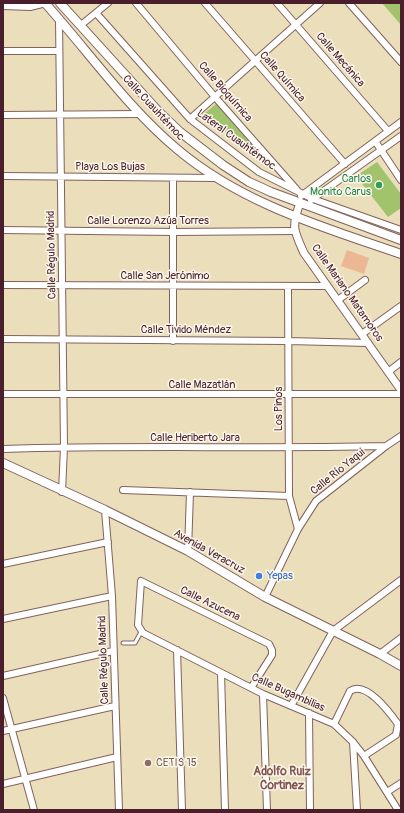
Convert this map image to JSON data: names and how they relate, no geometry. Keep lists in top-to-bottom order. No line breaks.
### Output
{"streets":{"main road":["Calle Cuauhtémoc","Avenida Veracruz"],"street":["Calle Mecánica","Calle Química","Calle Bioquímica","Lateral Cuauhtémoc","Playa Los Bujas","Calle Lorenzo Azúa Torres","Calle Régulo Madrid","Calle San Jerónimo","Calle Mariano Matamoros","Calle Tivido Méndez","Calle Mazatlán","Los Pinos","Calle Heriberto Jara","Calle Río Yaqui","Calle Azucena","Calle Bugambilias"]},"crossings":[["Calle Bioquímica","Lateral Cuauhtémoc"],["Calle Cuauhtémoc","Playa Los Bujas"],["Calle Cuauhtémoc","Calle Régulo Madrid"],["Calle Cuauhtémoc","Calle Mariano Matamoros"],["Playa Los Bujas","Calle Régulo Madrid"],["Calle Lorenzo Azúa Torres","Calle Régulo Madrid"],["Calle Lorenzo Azúa Torres","Calle Mariano Matamoros"],["Calle Régulo Madrid","Calle San Jerónimo"],["Calle Régulo Madrid","Calle Tivido Méndez"],["Calle Régulo Madrid","Calle Mazatlán"],["Calle Régulo Madrid","Calle Heriberto Jara"],["Calle Régulo Madrid","Avenida Veracruz"],["Calle San Jerónimo","Calle Mariano Matamoros"],["Calle San Jerónimo","Los Pinos"],["Calle Mariano Matamoros","Calle Tivido Méndez"],["Calle Tivido Méndez","Los Pinos"],["Calle Mazatlán","Los Pinos"],["Los Pinos","Calle Heriberto Jara"],["Los Pinos","Calle Río Yaqui"],["Calle Heriberto Jara","Calle Río Yaqui"],["Calle Río Yaqui","Avenida Veracruz"],["Calle Azucena","Calle Bugambilias"]],"districts":["Adolfo Ruiz Cortinez"],"places":["Carlos Monito Carus","Yepas","CETIS 15"]}
